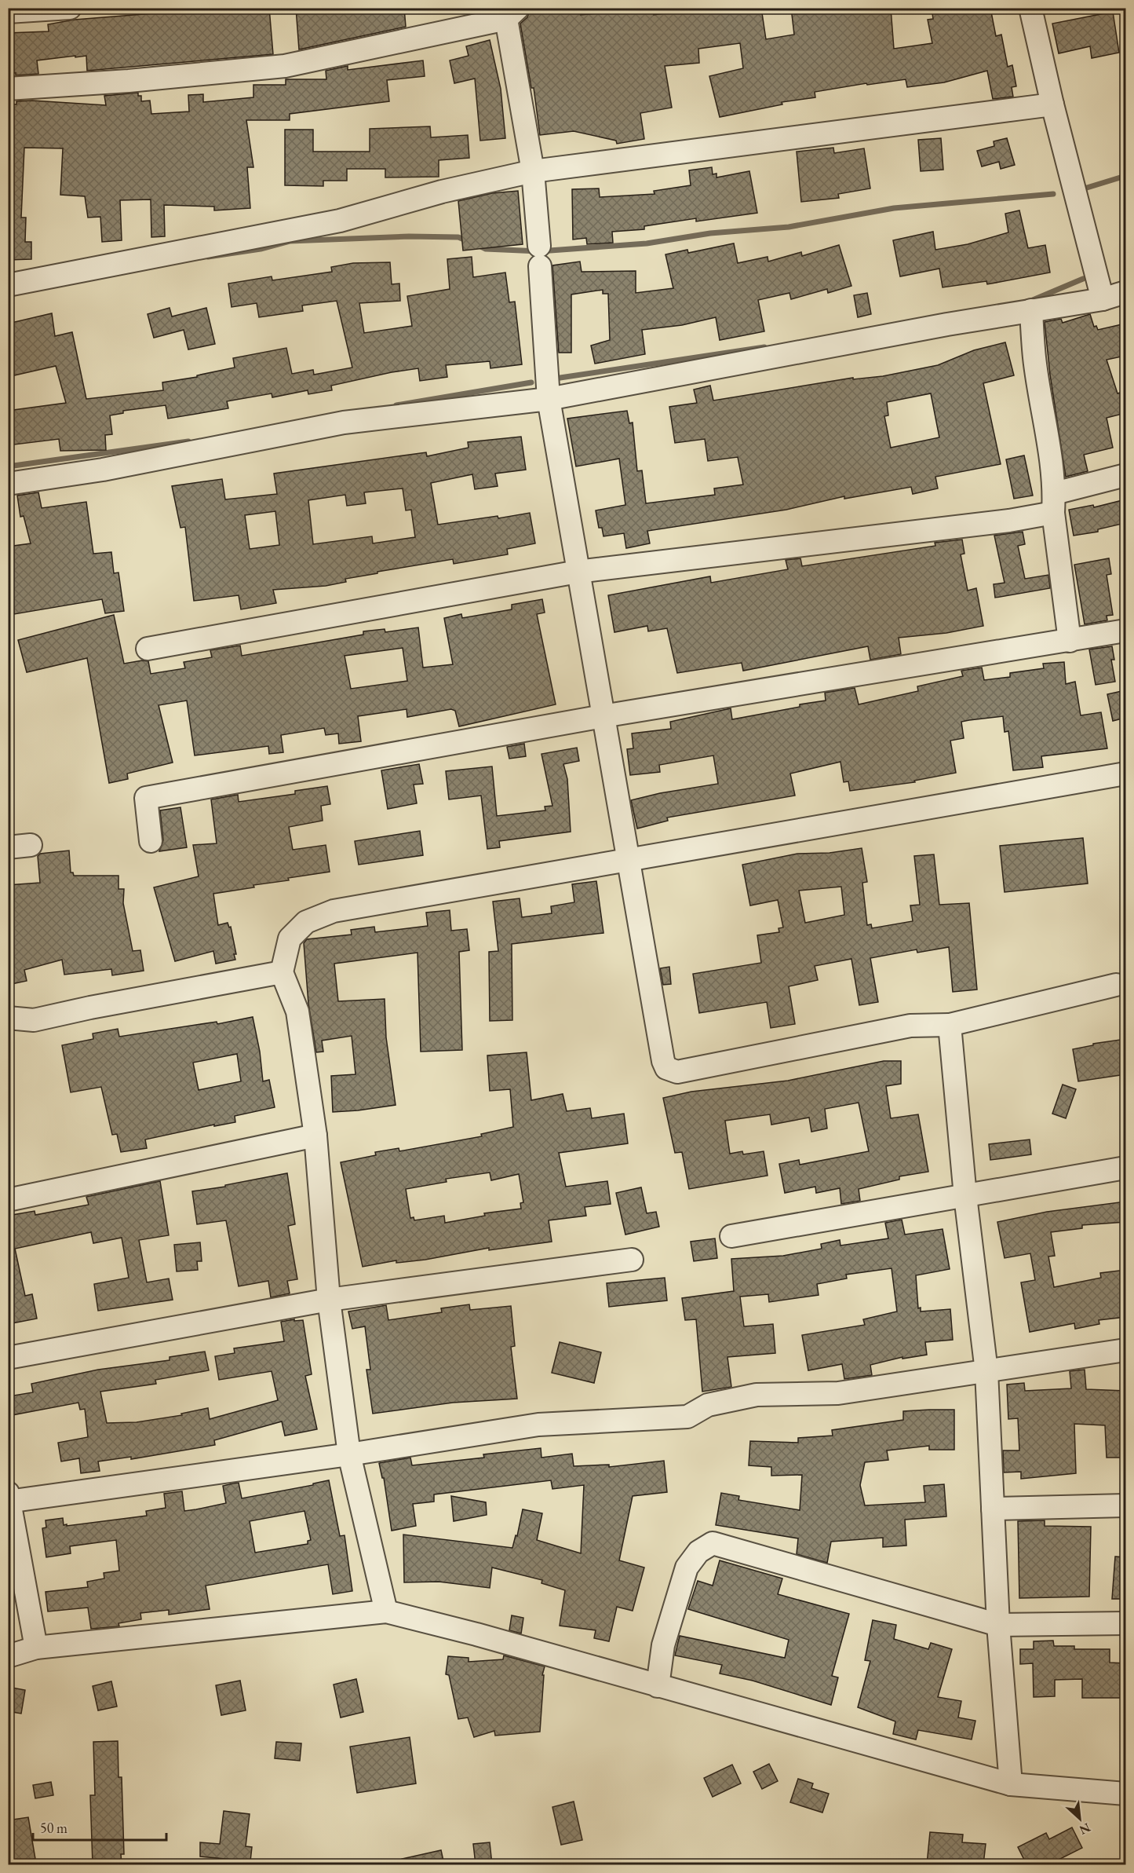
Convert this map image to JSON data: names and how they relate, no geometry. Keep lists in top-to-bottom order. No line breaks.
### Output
{"scale_bar":"50 m","north":"bottom right"}
